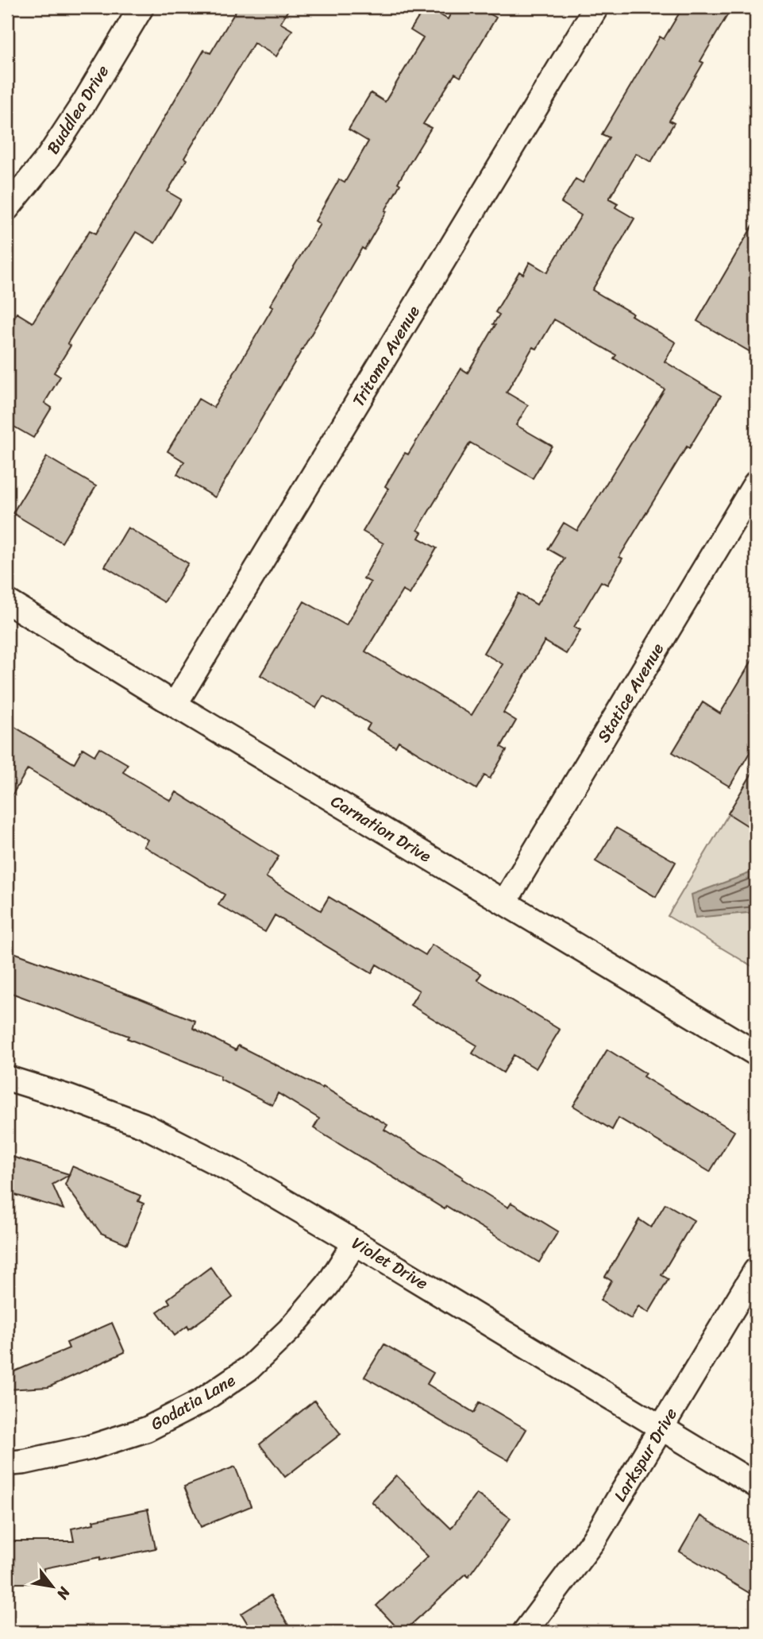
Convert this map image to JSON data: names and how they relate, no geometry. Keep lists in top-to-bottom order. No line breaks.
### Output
{"streets":{"street":["Buddlea Drive","Tritoma Avenue","Statice Avenue","Carnation Drive","Violet Drive","Godatia Lane","Larkspur Drive"]},"crossings":[["Tritoma Avenue","Carnation Drive"],["Statice Avenue","Carnation Drive"],["Violet Drive","Godatia Lane"],["Violet Drive","Larkspur Drive"]],"north":"bottom right"}
